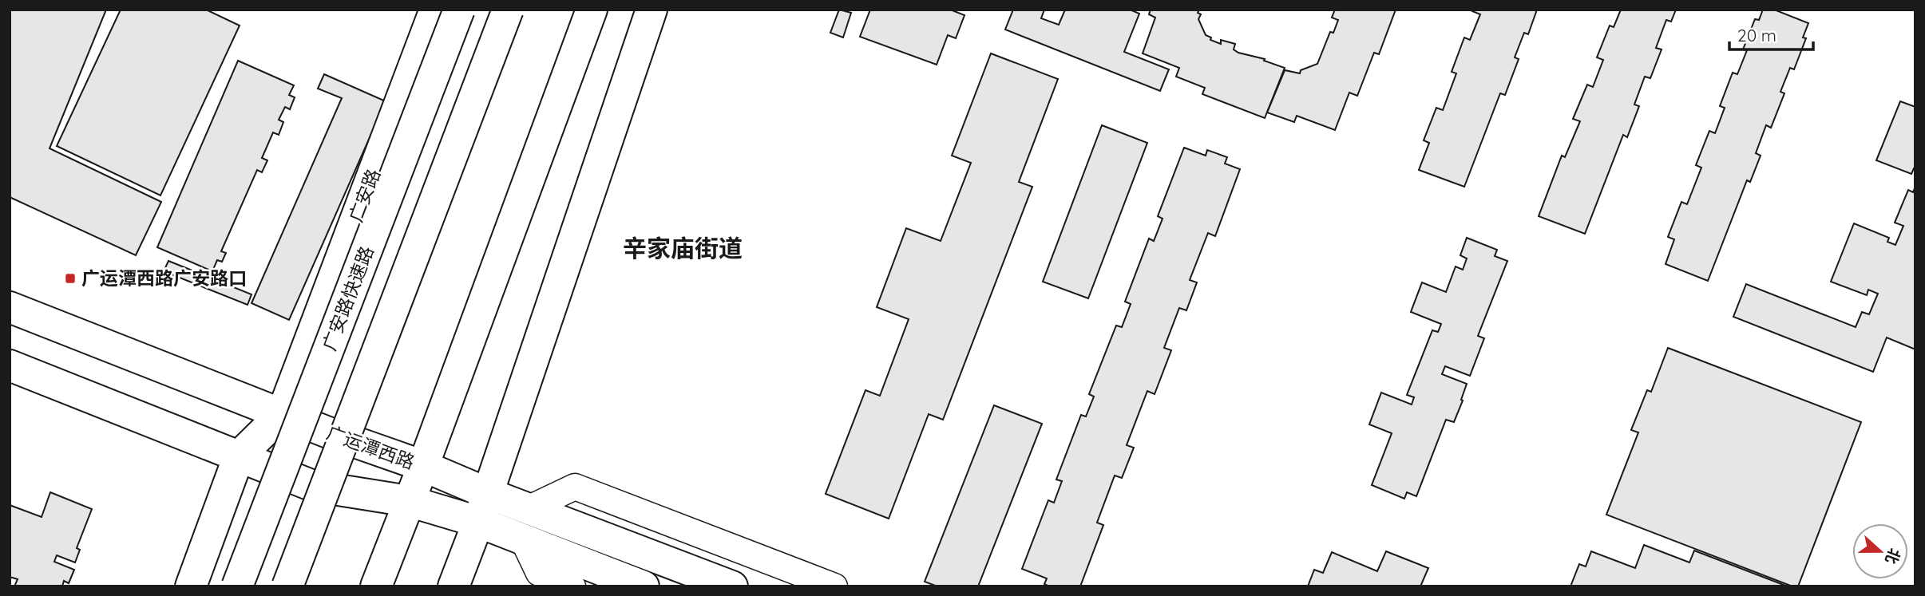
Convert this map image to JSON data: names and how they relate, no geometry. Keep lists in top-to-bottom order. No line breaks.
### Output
{"streets":{"main road":["广安路","广安路快速路","广运潭西路"]},"crossings":[["广安路","广运潭西路"]],"districts":["辛家庙街道"],"places":{"transit":["广运潭西路广安路口"]},"scale_bar":"20 m","north":"right"}
